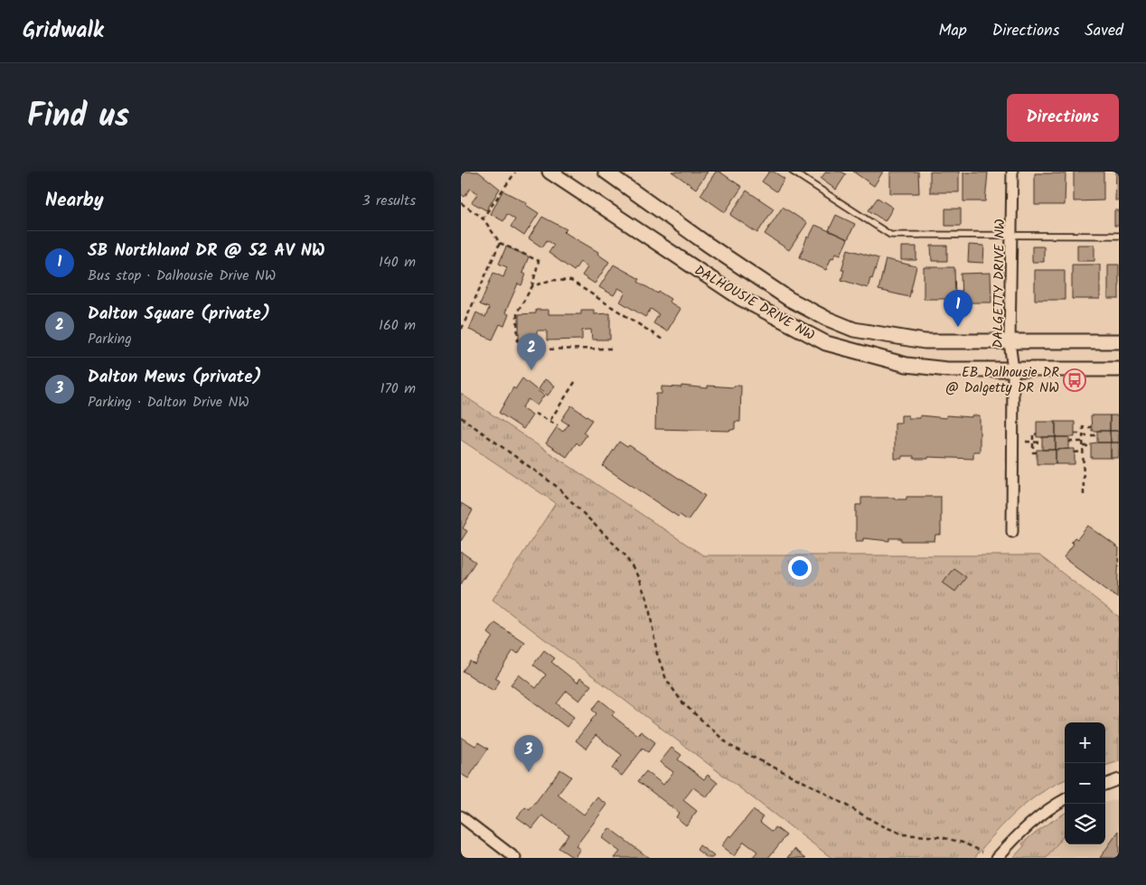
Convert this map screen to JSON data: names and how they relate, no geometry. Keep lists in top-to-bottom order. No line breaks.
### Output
{"streets":{"street":["DALGETTY DRIVE NW","DALHOUSIE DRIVE NW"]},"crossings":[["DALGETTY DRIVE NW","DALHOUSIE DRIVE NW"]],"places":{"bus stop":["EB Dalhousie DR @ Dalgetty DR NW"]},"page":{"header":"Gridwalk","nav":["Map","Directions","Saved"],"title":"Find us","buttons":"Directions","heading":["Nearby","3 results"],"list":[{"mark":"1","name":"SB Northland DR @ 52 AV NW","note":"Bus stop · Dalhousie Drive NW","value":"140 m"},{"mark":"2","name":"Dalton Square (private)","note":"Parking","value":"160 m"},{"mark":"3","name":"Dalton Mews (private)","note":"Parking · Dalton Drive NW","value":"170 m"}],"pins":["1","2","3"],"map_buttons":["+","−"]}}
